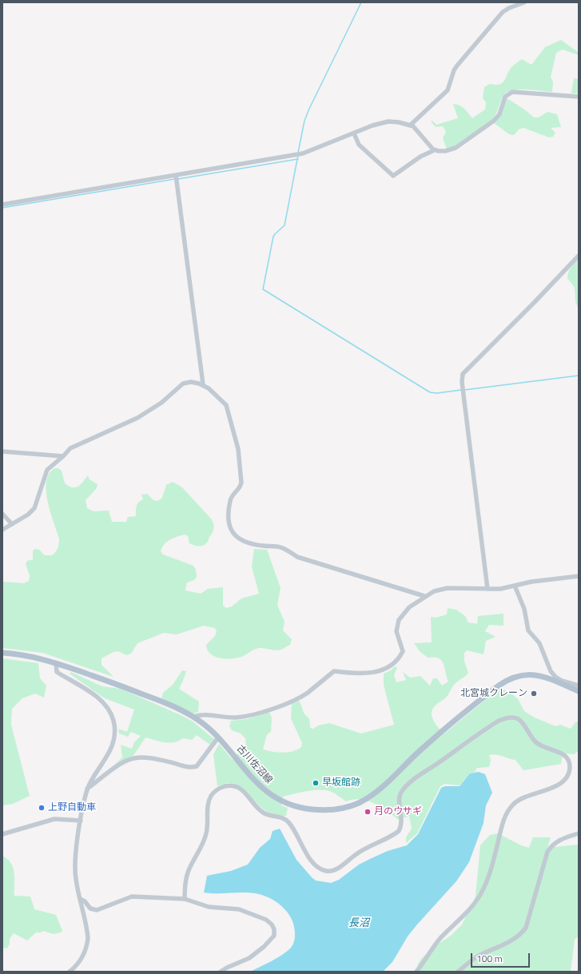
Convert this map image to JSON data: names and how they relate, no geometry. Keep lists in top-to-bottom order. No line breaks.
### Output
{"streets":{"main road":["古川佐沼線"]},"water":["長沼"],"places":["北宮城クレーン","早坂館跡","上野自動車","月のウサギ"],"scale_bar":"100 m"}
